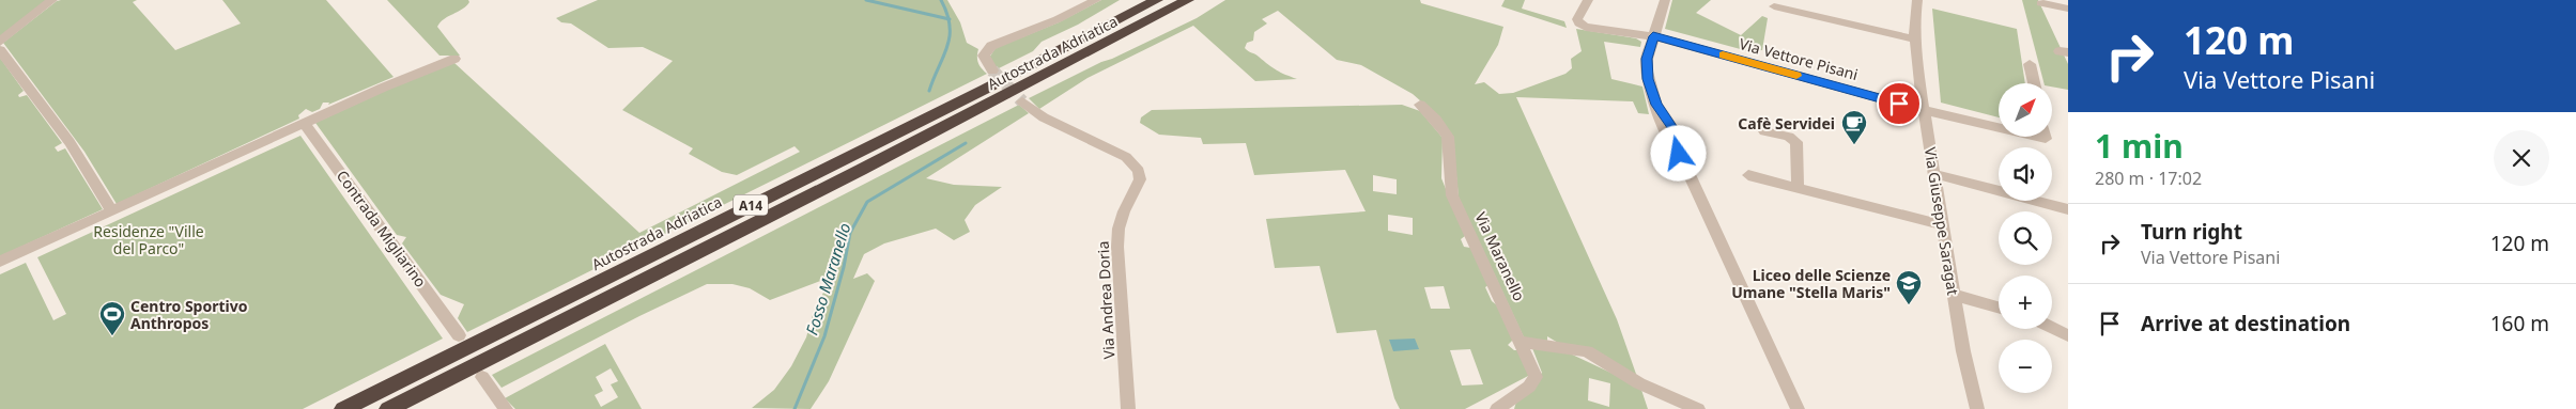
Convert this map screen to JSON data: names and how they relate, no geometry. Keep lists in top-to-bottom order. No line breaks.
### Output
{"streets":{"highway":["Autostrada Adriatica","A14"],"street":["Via Vettore Pisani","Via Giuseppe Saragat","Contrada Migliarino","Via Maranello","Via Andrea Doria"]},"crossings":[["Via Vettore Pisani","Via Giuseppe Saragat"]],"water":["Fosso Maranello"],"parks":["Residenze \"Ville del Parco\""],"places":{"cafe":["Cafè Servidei"],"school or university":["Liceo delle Scienze Umane \"Stella Maris\""],"sports":["Centro Sportivo Anthropos"]},"north":"top right","page":{"turn":["120 m","Via Vettore Pisani"],"map_buttons":["+","−"],"heading":["1 min","280 m · 17:02"],"list":[{"name":"Turn right","note":"Via Vettore Pisani","value":"120 m"},{"name":"Arrive at destination","value":"160 m"}]}}
